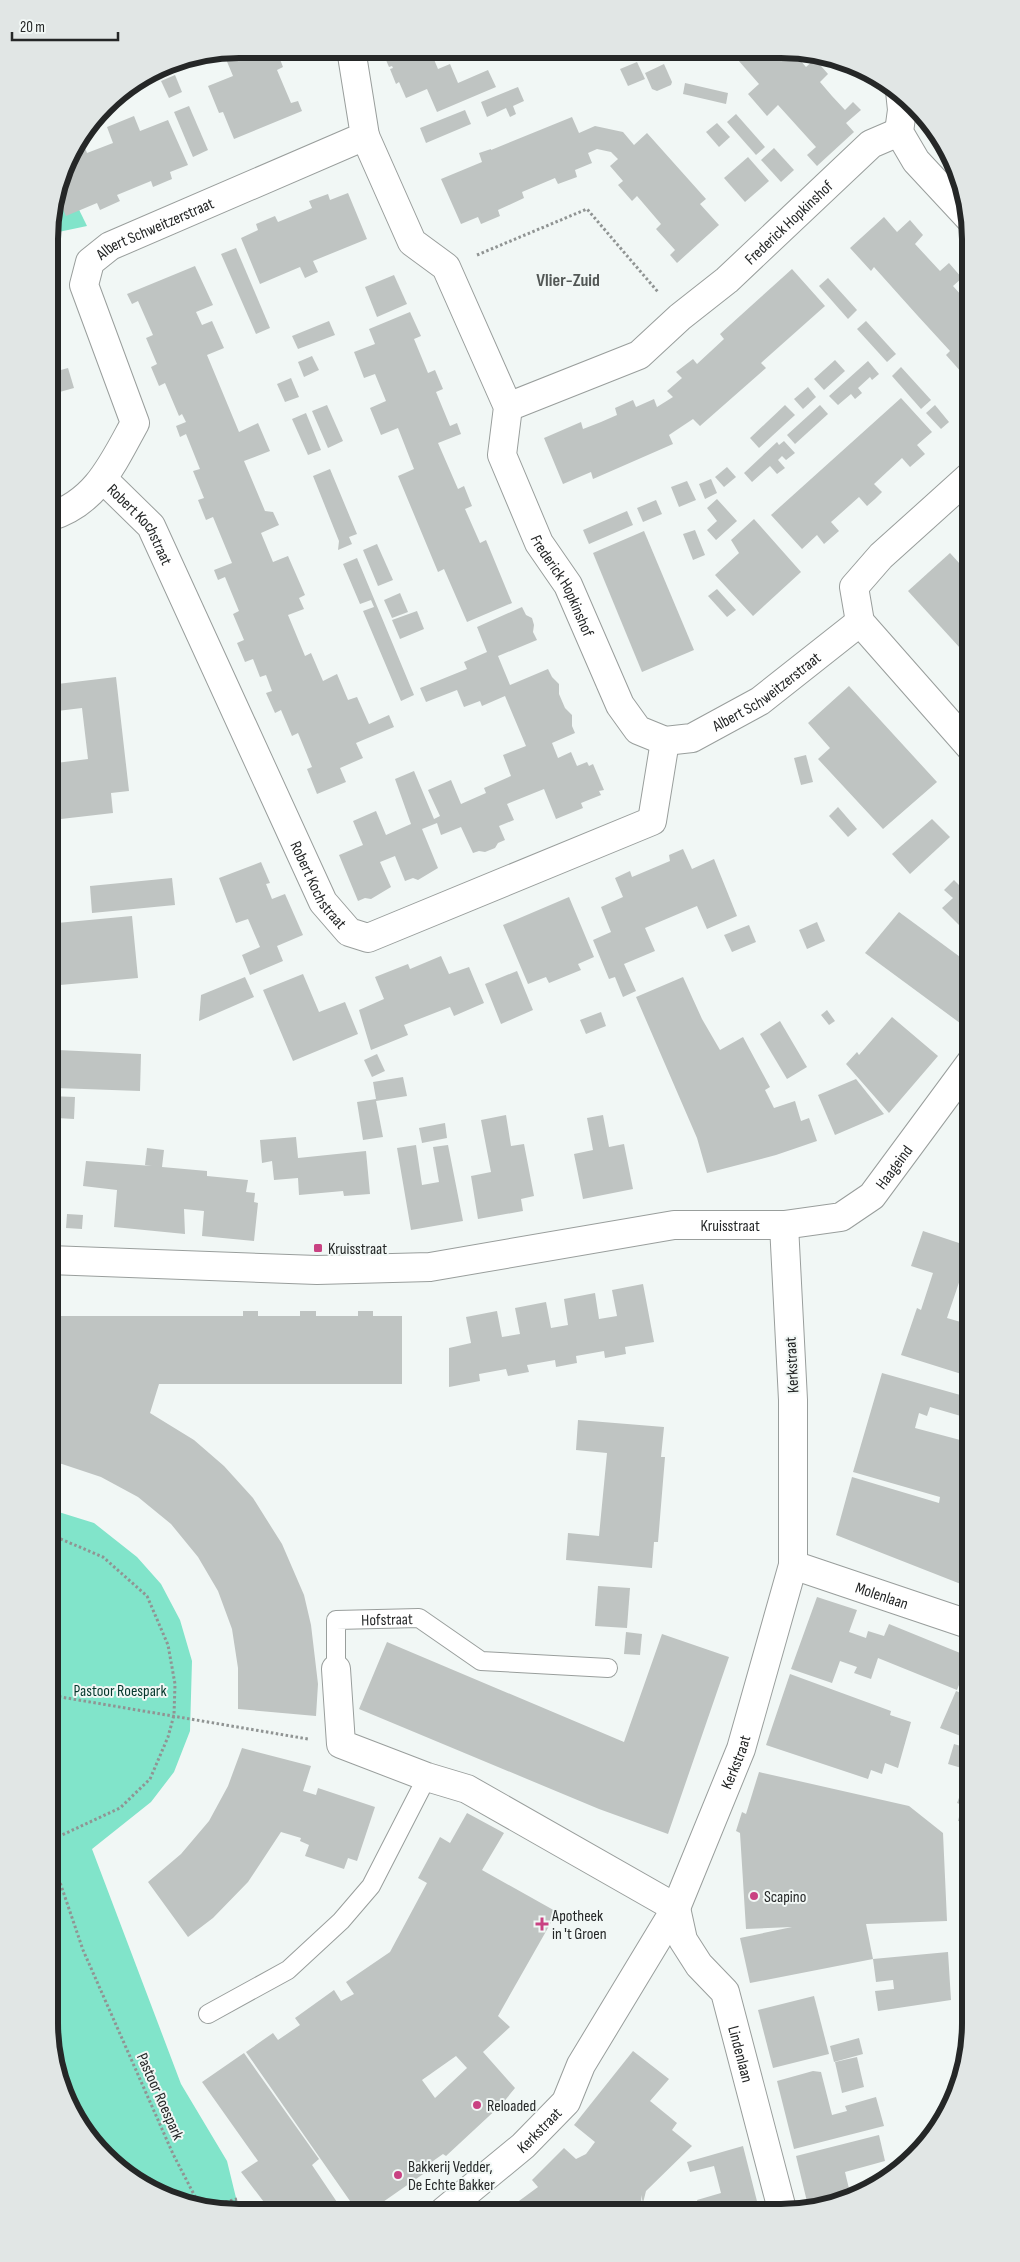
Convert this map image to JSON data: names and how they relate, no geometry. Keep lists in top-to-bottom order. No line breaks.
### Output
{"streets":{"street":["Frederick Hopkinshof","Albert Schweitzerstraat","Robert Kochstraat","Haageind","Kruisstraat","Kerkstraat","Molenlaan","Hofstraat","Lindenlaan"],"path":["Pastoor Roespark"]},"crossings":[["Frederick Hopkinshof","Albert Schweitzerstraat"],["Frederick Hopkinshof","Robert Kochstraat"],["Albert Schweitzerstraat","Robert Kochstraat"],["Haageind","Kruisstraat"],["Haageind","Kerkstraat"],["Kruisstraat","Kerkstraat"],["Kerkstraat","Molenlaan"],["Kerkstraat","Lindenlaan"]],"districts":["Vlier-Zuid"],"parks":["Pastoor Roespark"],"places":{"transit":["Kruisstraat"],"other":["Scapino","Reloaded","Bakkerij Vedder, De Echte Bakker"],"health":["Apotheek in 't Groen"]},"scale_bar":"20 m"}
